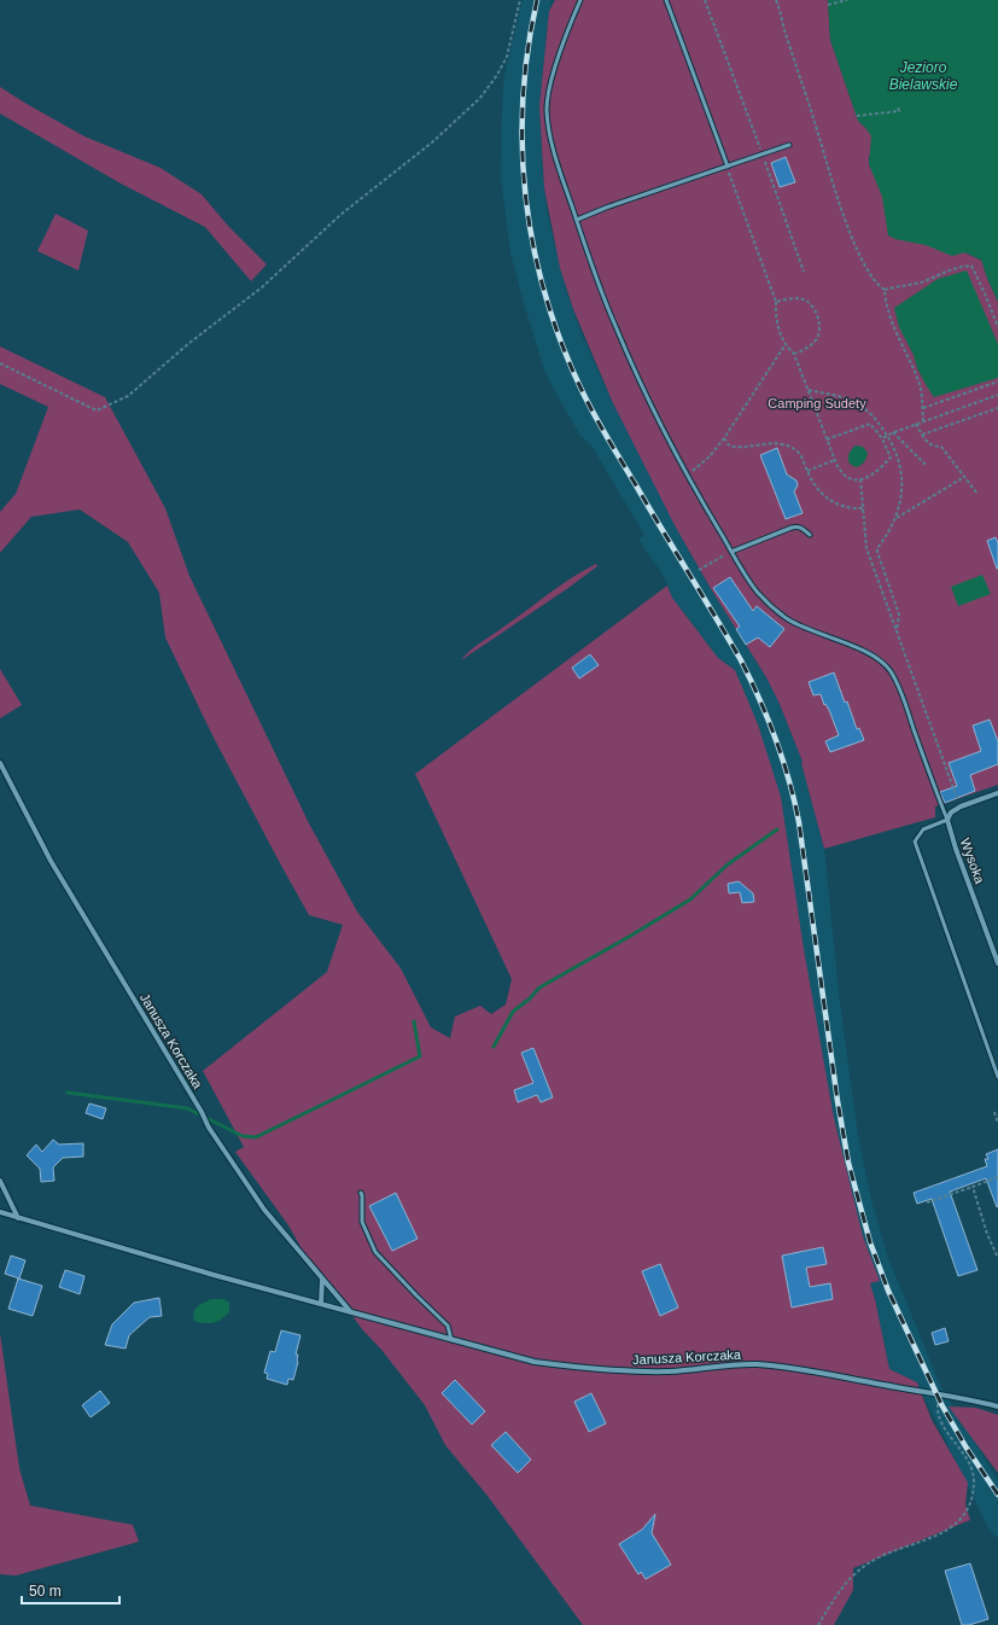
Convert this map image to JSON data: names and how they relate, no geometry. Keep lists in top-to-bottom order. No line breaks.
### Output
{"streets":{"street":["Wysoka","Janusza Korczaka"]},"water":["Jezioro Bielawskie"],"parks":["Camping Sudety"],"scale_bar":"50 m"}
